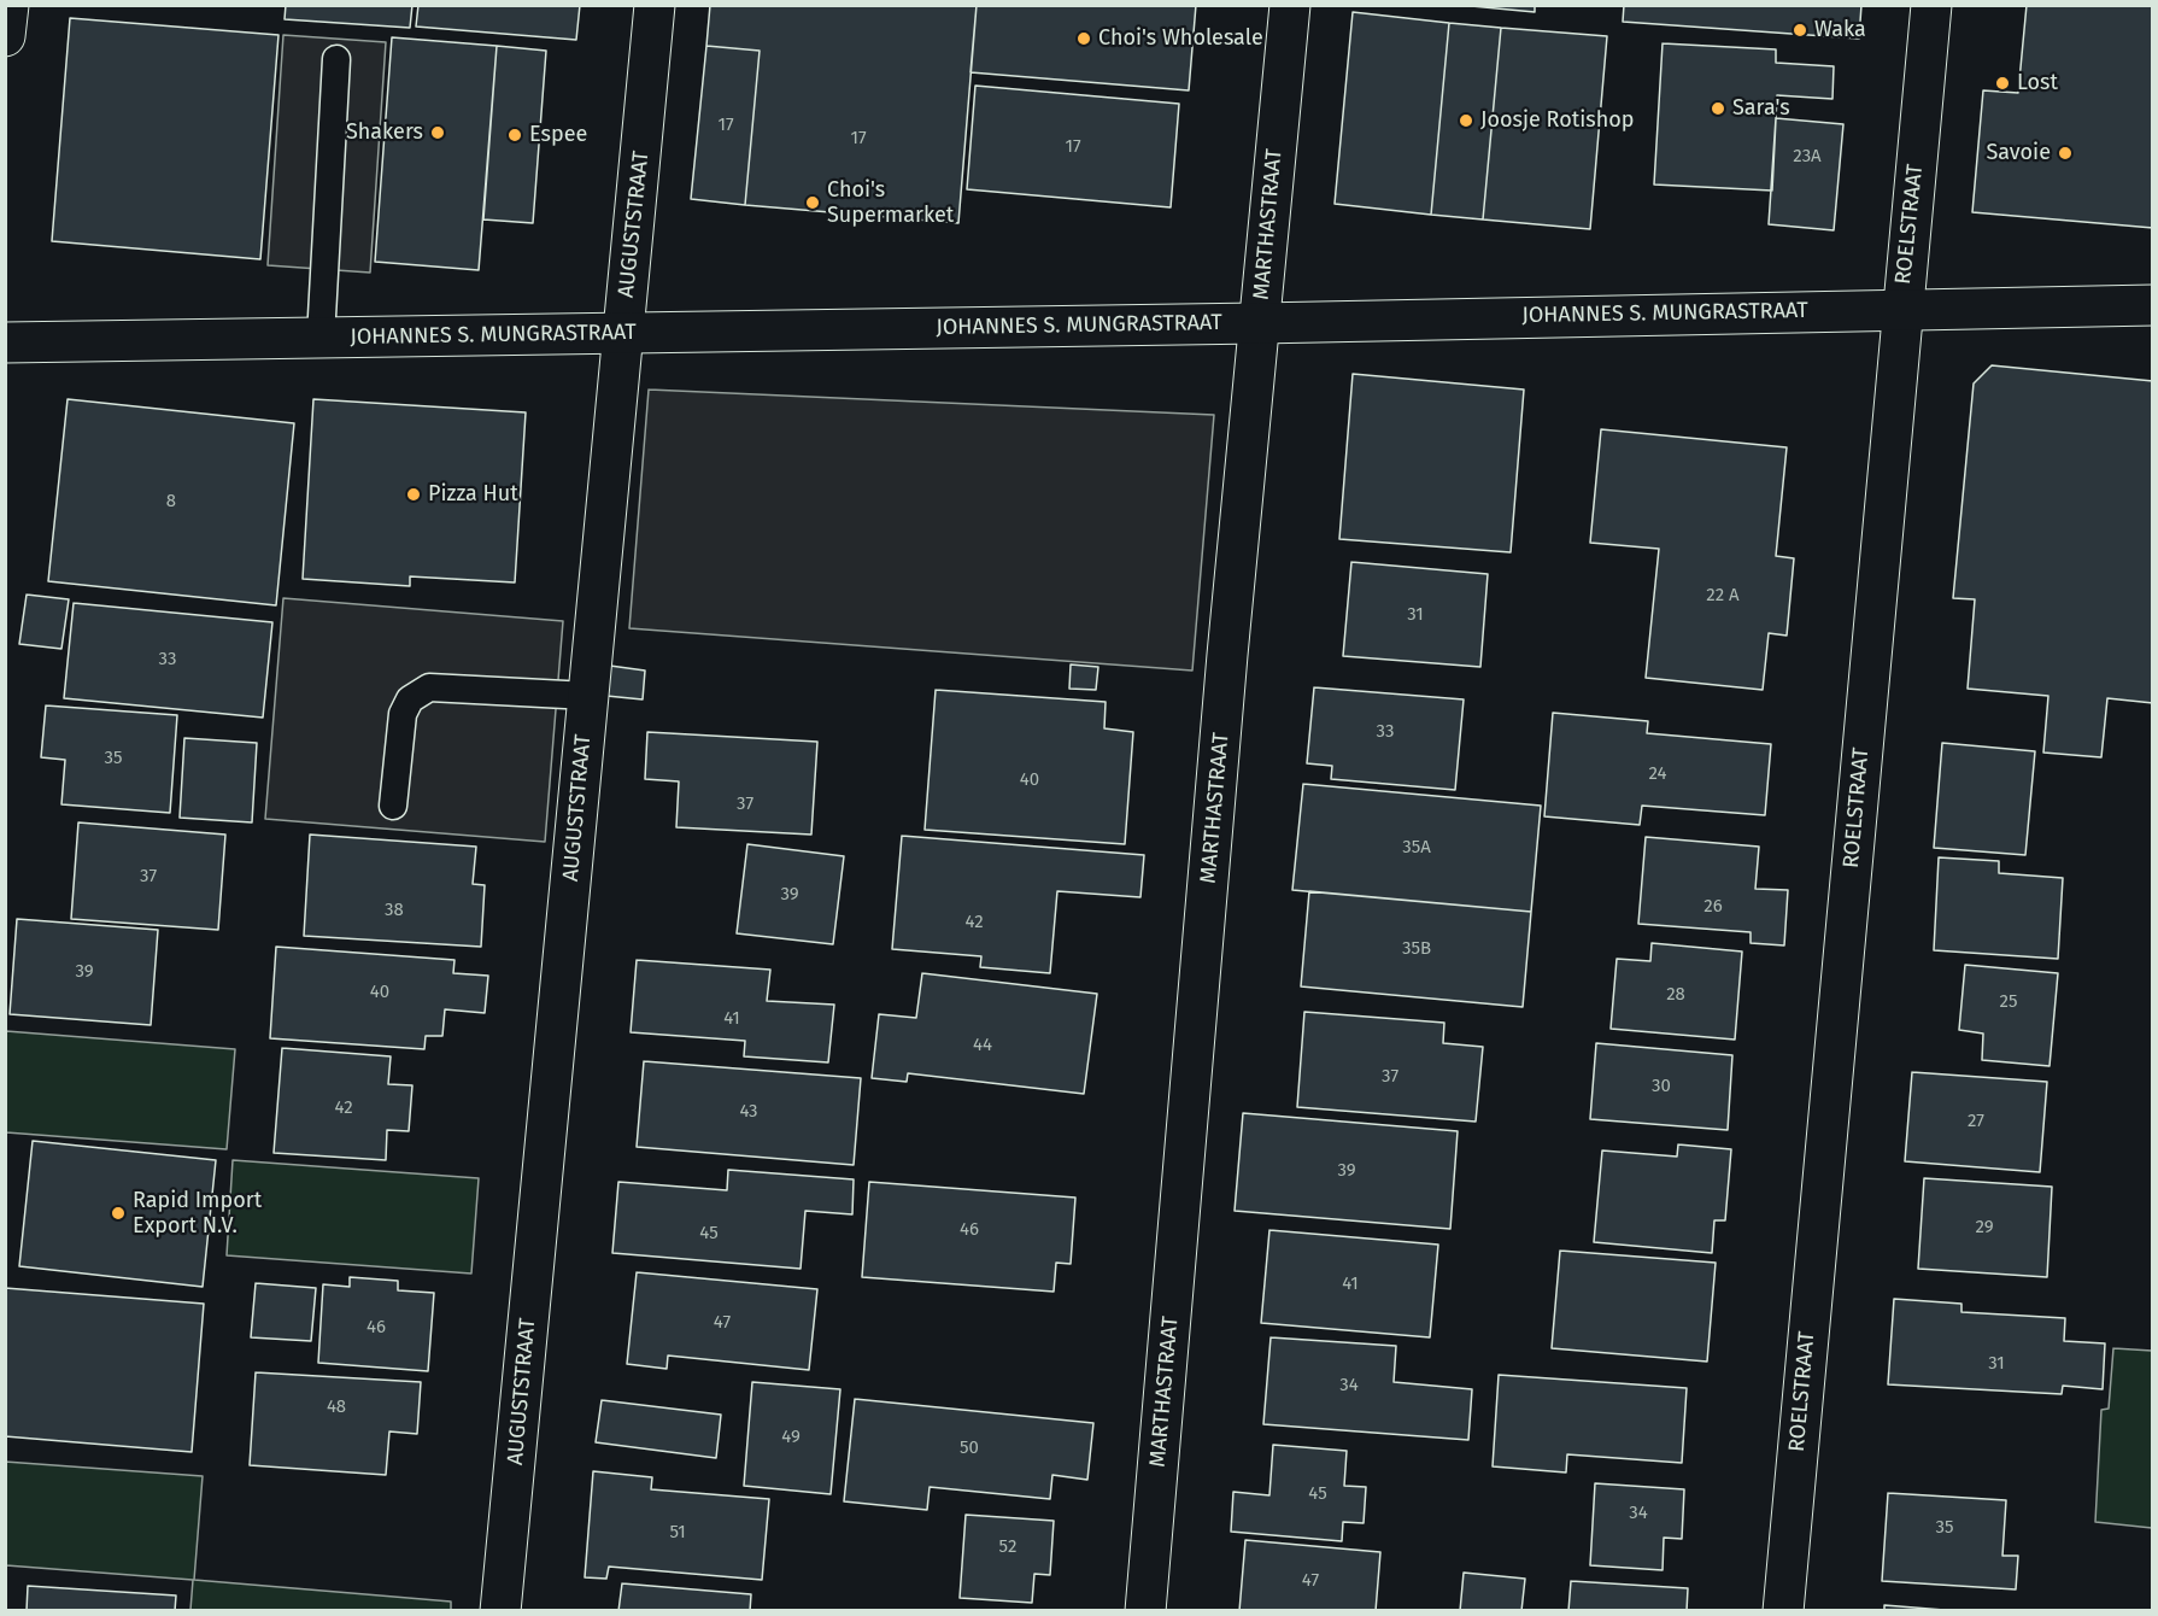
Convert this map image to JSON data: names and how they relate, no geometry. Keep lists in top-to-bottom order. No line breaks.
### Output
{"streets":{"street":["AUGUSTSTRAAT","MARTHASTRAAT","ROELSTRAAT","JOHANNES S. MUNGRASTRAAT"]},"crossings":[["AUGUSTSTRAAT","JOHANNES S. MUNGRASTRAAT"],["MARTHASTRAAT","JOHANNES S. MUNGRASTRAAT"],["ROELSTRAAT","JOHANNES S. MUNGRASTRAAT"]],"places":["Waka","Choi's Wholesale","Lost","Sara's","Joosje Rotishop","Shakers","Espee","Savoie","Choi's Supermarket","Pizza Hut","Rapid Import Export N.V."],"house_numbers":["17","17","17","23A","8","22 A","31","33","33","35","24","40","37","35A","37","39","26","38","42","35B","39","40","28","25","41","44","37","30","42","43","27","39","29","46","45","41","47","46","31","34","48","49","50","45","34","35","51","52","47"]}
